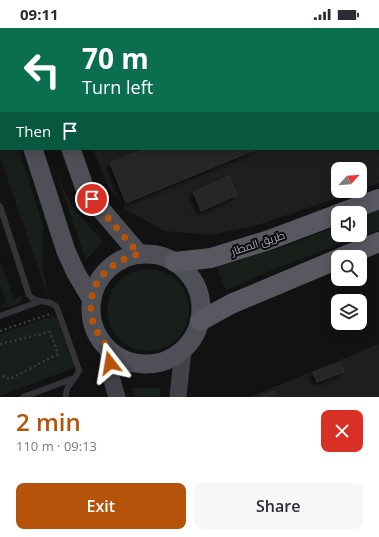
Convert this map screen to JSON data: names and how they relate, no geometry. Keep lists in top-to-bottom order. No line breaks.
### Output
{"streets":{"highway":["طريق المطار"]},"north":"top right","page":{"status":"09:11","turn":["70 m","Turn left"],"then":"Then","heading":["2 min","110 m · 09:13"],"buttons":["Exit","Share"]}}
